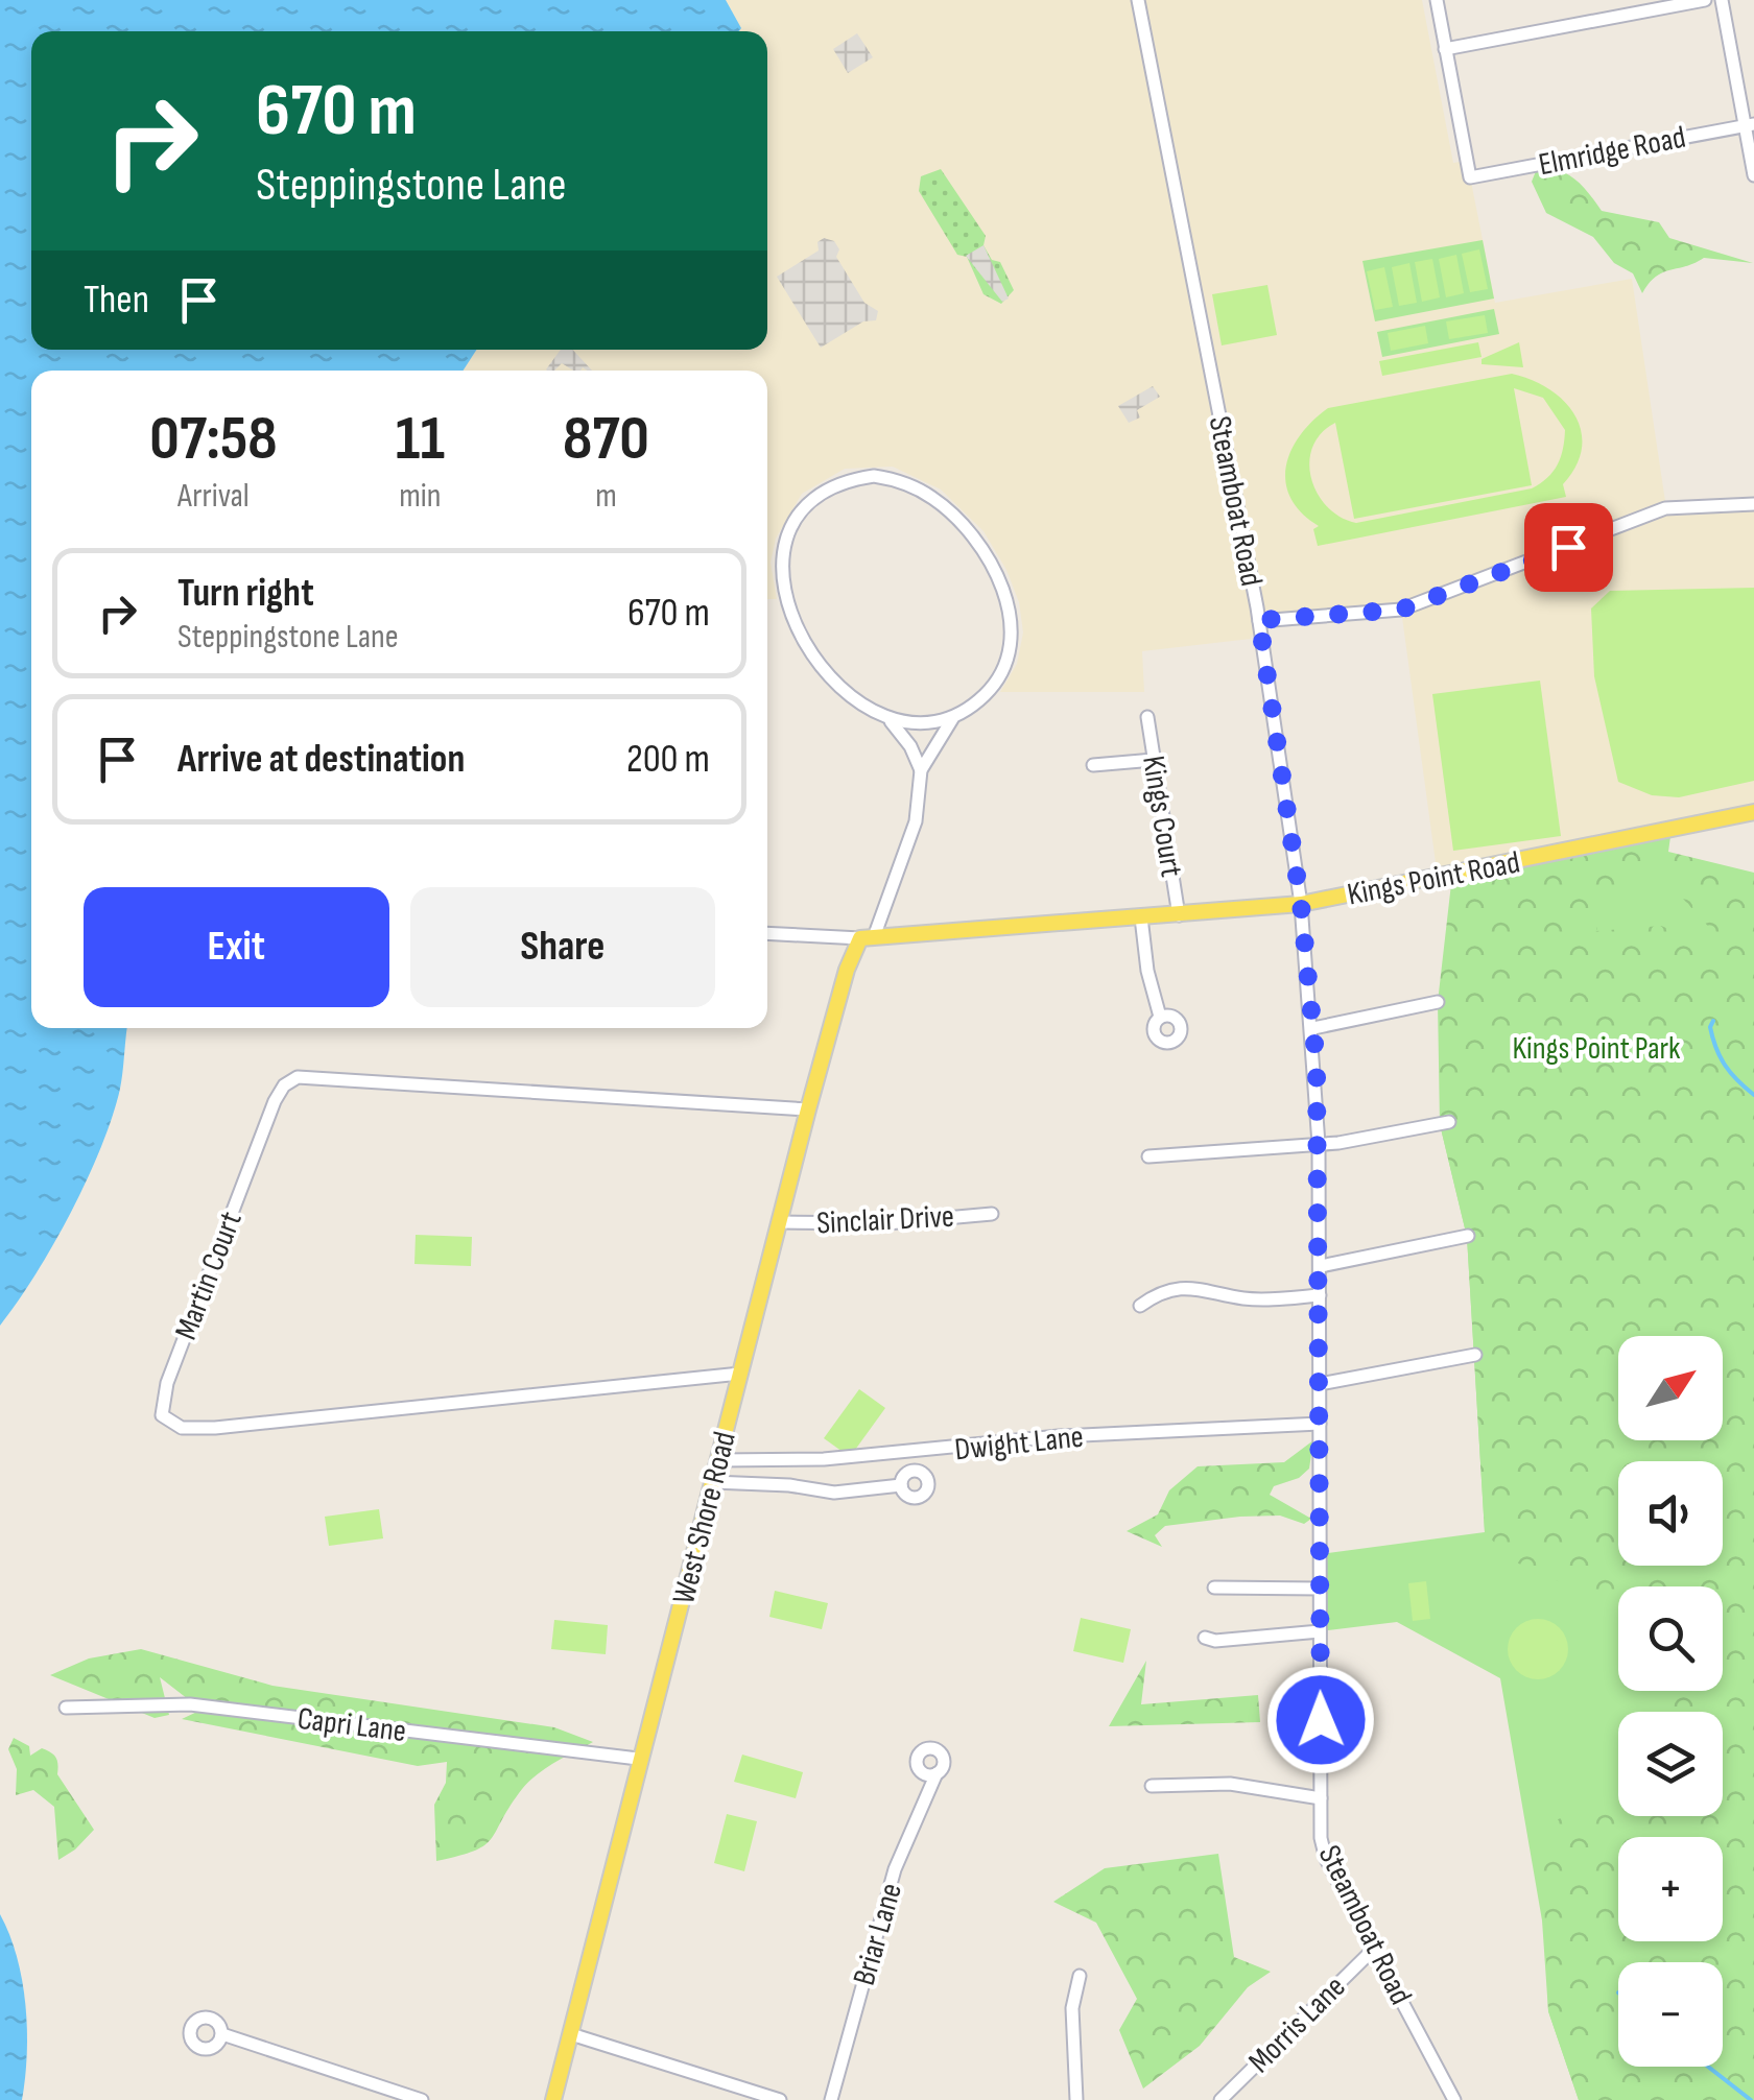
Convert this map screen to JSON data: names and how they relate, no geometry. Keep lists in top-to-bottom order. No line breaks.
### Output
{"streets":{"main road":["Kings Point Road","West Shore Road"],"street":["Elmridge Road","Steamboat Road","Kings Court","Sinclair Drive","Martin Court","Dwight Lane","Capri Lane","Briar Lane","Morris Lane"]},"crossings":[["Steamboat Road","Kings Point Road"],["Steamboat Road","Dwight Lane"],["Steamboat Road","Morris Lane"],["Kings Court","Kings Point Road"],["Kings Point Road","West Shore Road"],["Sinclair Drive","West Shore Road"],["Martin Court","West Shore Road"],["Dwight Lane","West Shore Road"],["West Shore Road","Capri Lane"]],"parks":["Kings Point Park"],"north":"top right","page":{"turn":["670 m","Steppingstone Lane"],"then":"Then","eta":["07:58","Arrival","11","min","870","m"],"list":[{"name":"Turn right","note":"Steppingstone Lane","value":"670 m"},{"name":"Arrive at destination","value":"200 m"}],"buttons":["Exit","Share"],"map_buttons":["+","−"]}}
